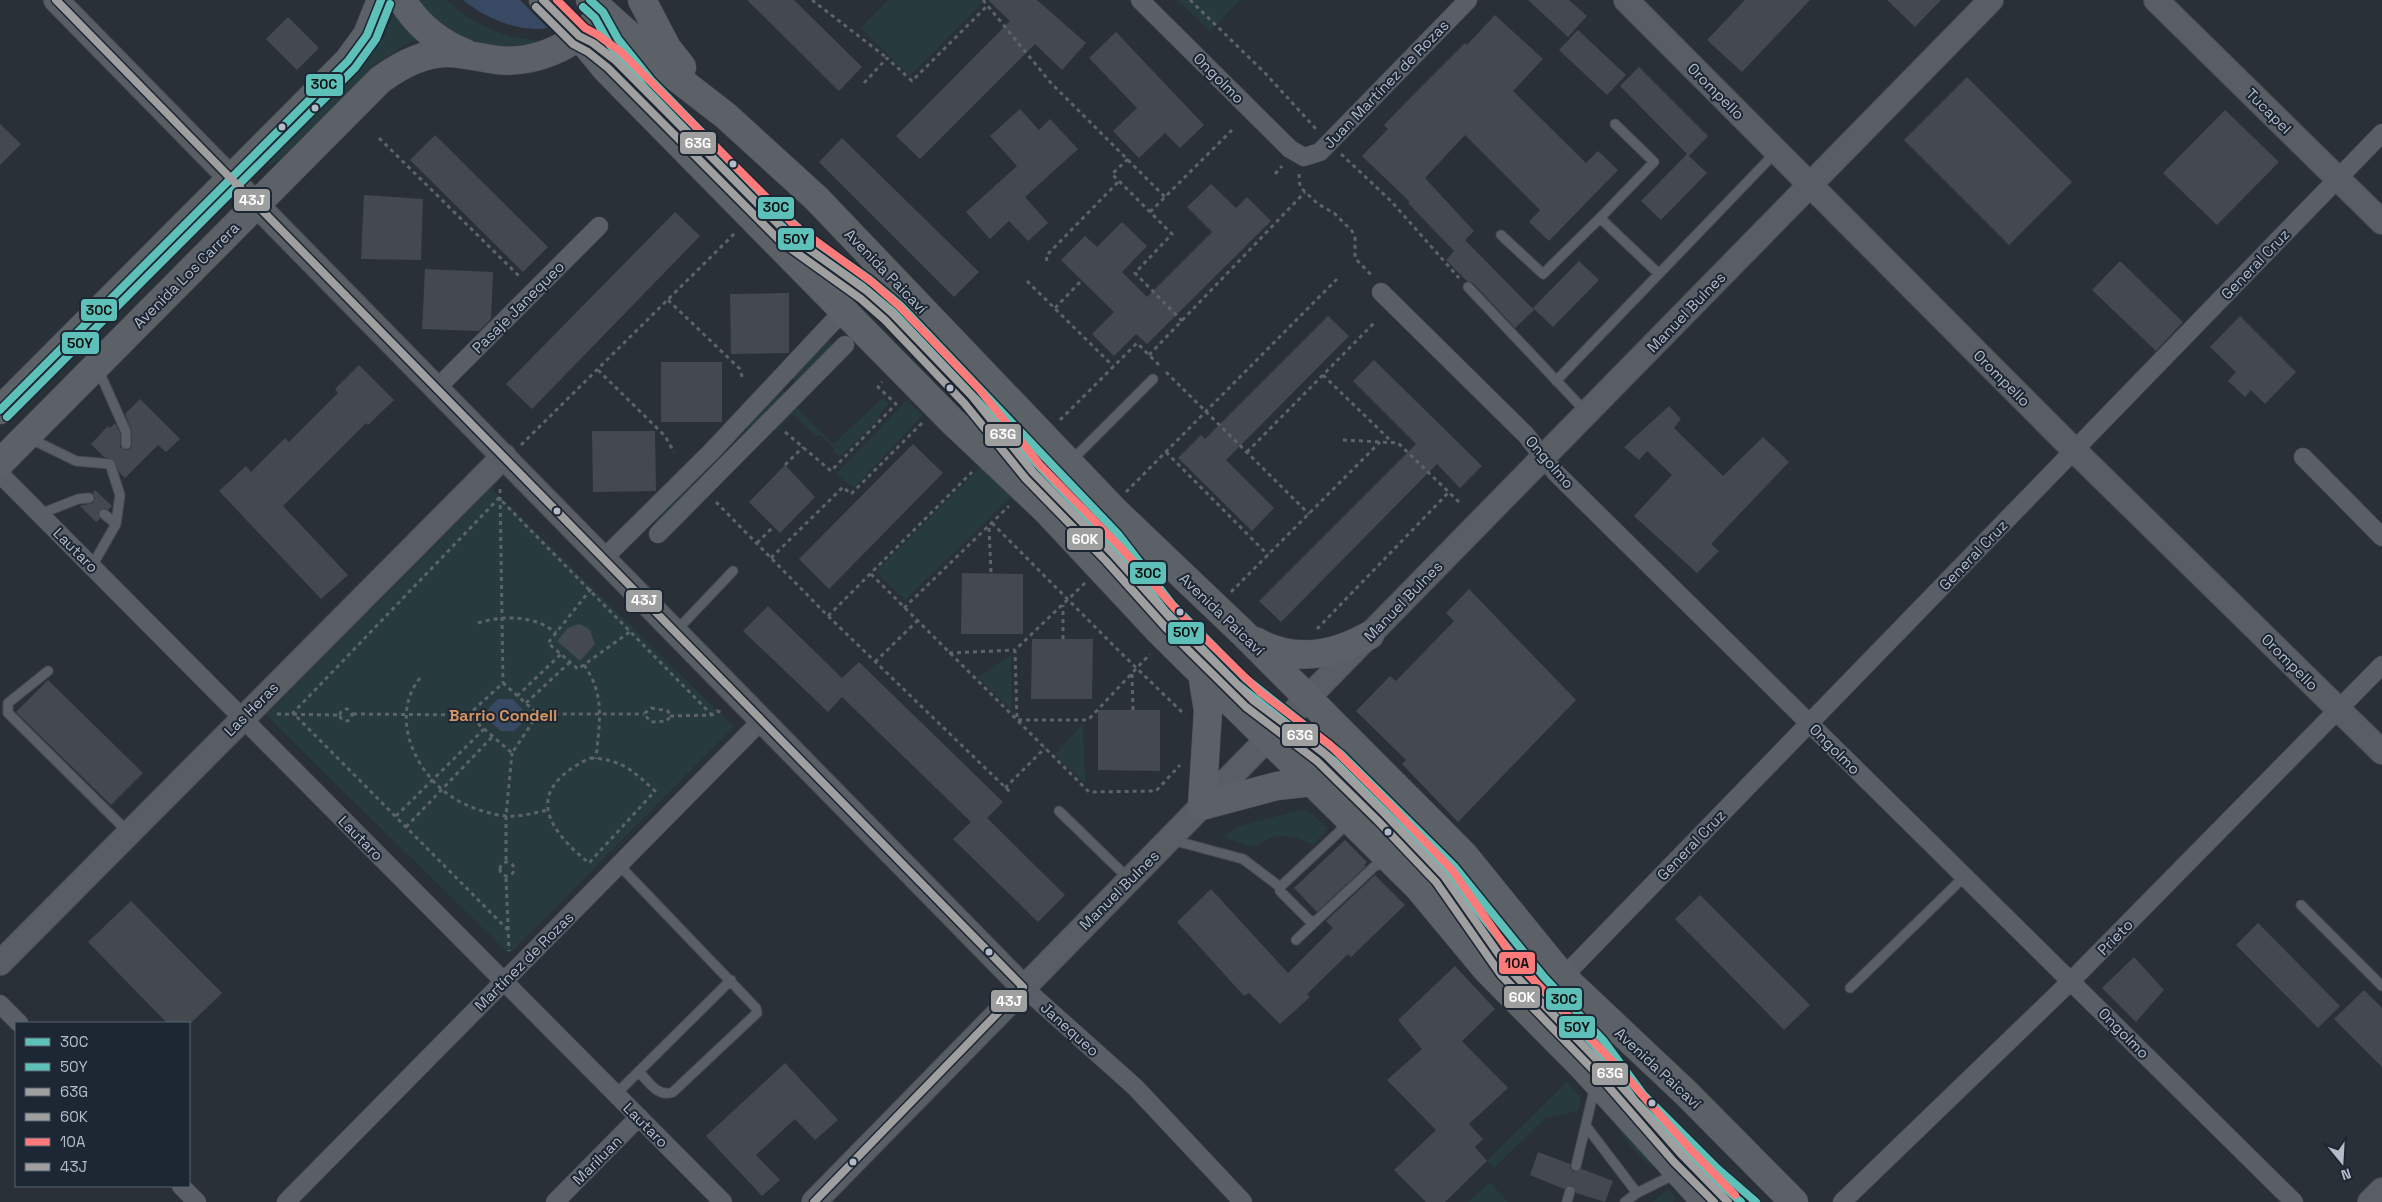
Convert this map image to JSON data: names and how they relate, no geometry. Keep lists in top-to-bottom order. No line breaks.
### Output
{"streets":{"main road":["Avenida Paicaví","Avenida Los Carrera"],"street":["Ongolmo","Juan Martínez de Rozas","Orompello","Tucapel","General Cruz","Pasaje Janequeo","Manuel Bulnes","Lautaro","Las Heras","Prieto","Martínez de Rozas","Janequeo","Mariluan"]},"crossings":[["Ongolmo","Juan Martínez de Rozas"],["Ongolmo","General Cruz"],["Ongolmo","Manuel Bulnes"],["Ongolmo","Prieto"],["Orompello","General Cruz"],["Orompello","Manuel Bulnes"],["Orompello","Prieto"],["Tucapel","General Cruz"],["General Cruz","Avenida Paicaví"],["Avenida Paicaví","Avenida Los Carrera"],["Avenida Paicaví","Manuel Bulnes"],["Avenida Los Carrera","Janequeo"],["Pasaje Janequeo","Janequeo"],["Manuel Bulnes","Janequeo"],["Lautaro","Las Heras"],["Lautaro","Martínez de Rozas"],["Lautaro","Mariluan"],["Las Heras","Janequeo"],["Martínez de Rozas","Janequeo"]],"districts":["Barrio Condell"],"lines":["transit line 30C","transit line 63G","transit line 10A","transit line 43J","transit line 50Y","transit line 60K"],"legend":["30C","50Y","63G","60K","10A","43J"],"north":"bottom"}
